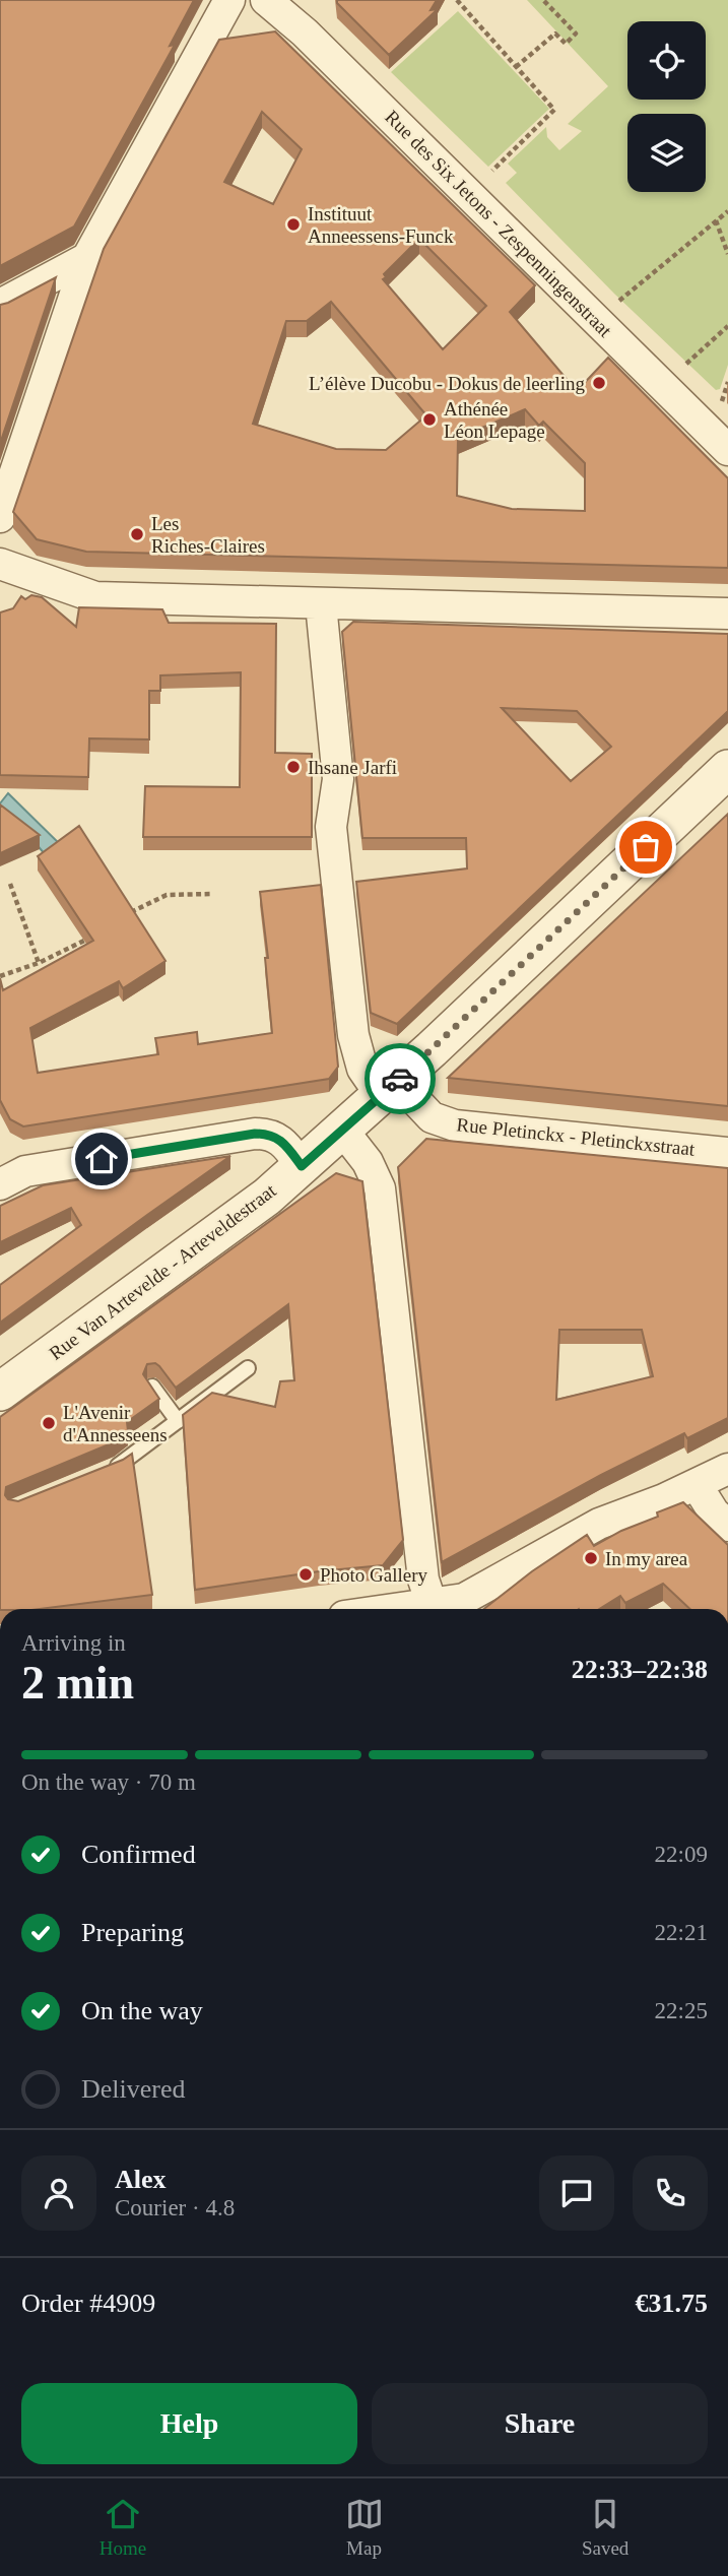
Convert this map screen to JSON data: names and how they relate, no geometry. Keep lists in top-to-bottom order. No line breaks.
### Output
{"streets":{"street":["Rue des Six Jetons - Zespenningenstraat","Rue Pletinckx - Pletinckxstraat","Rue Van Artevelde - Arteveldestraat"]},"crossings":[["Rue Pletinckx - Pletinckxstraat","Rue Van Artevelde - Arteveldestraat"]],"places":["Instituut Anneessens-Funck","L’élève Ducobu - Dokus de leerling","Athénée Léon Lepage","Les Riches-Claires","Ihsane Jarfi","L'Avenir d'Annesseens","In my area","Photo Gallery"],"page":{"heading":["2 min","Arriving in","22:33–22:38"],"panel":["Alex","Courier · 4.8","Order #4909","€31.75"],"bar":"On the way · 70 m","list":[["Confirmed","22:09"],["Preparing","22:21"],["On the way","22:25"],"Delivered"],"buttons":["Help","Share"],"tabs":["Home","Map","Saved"]}}
